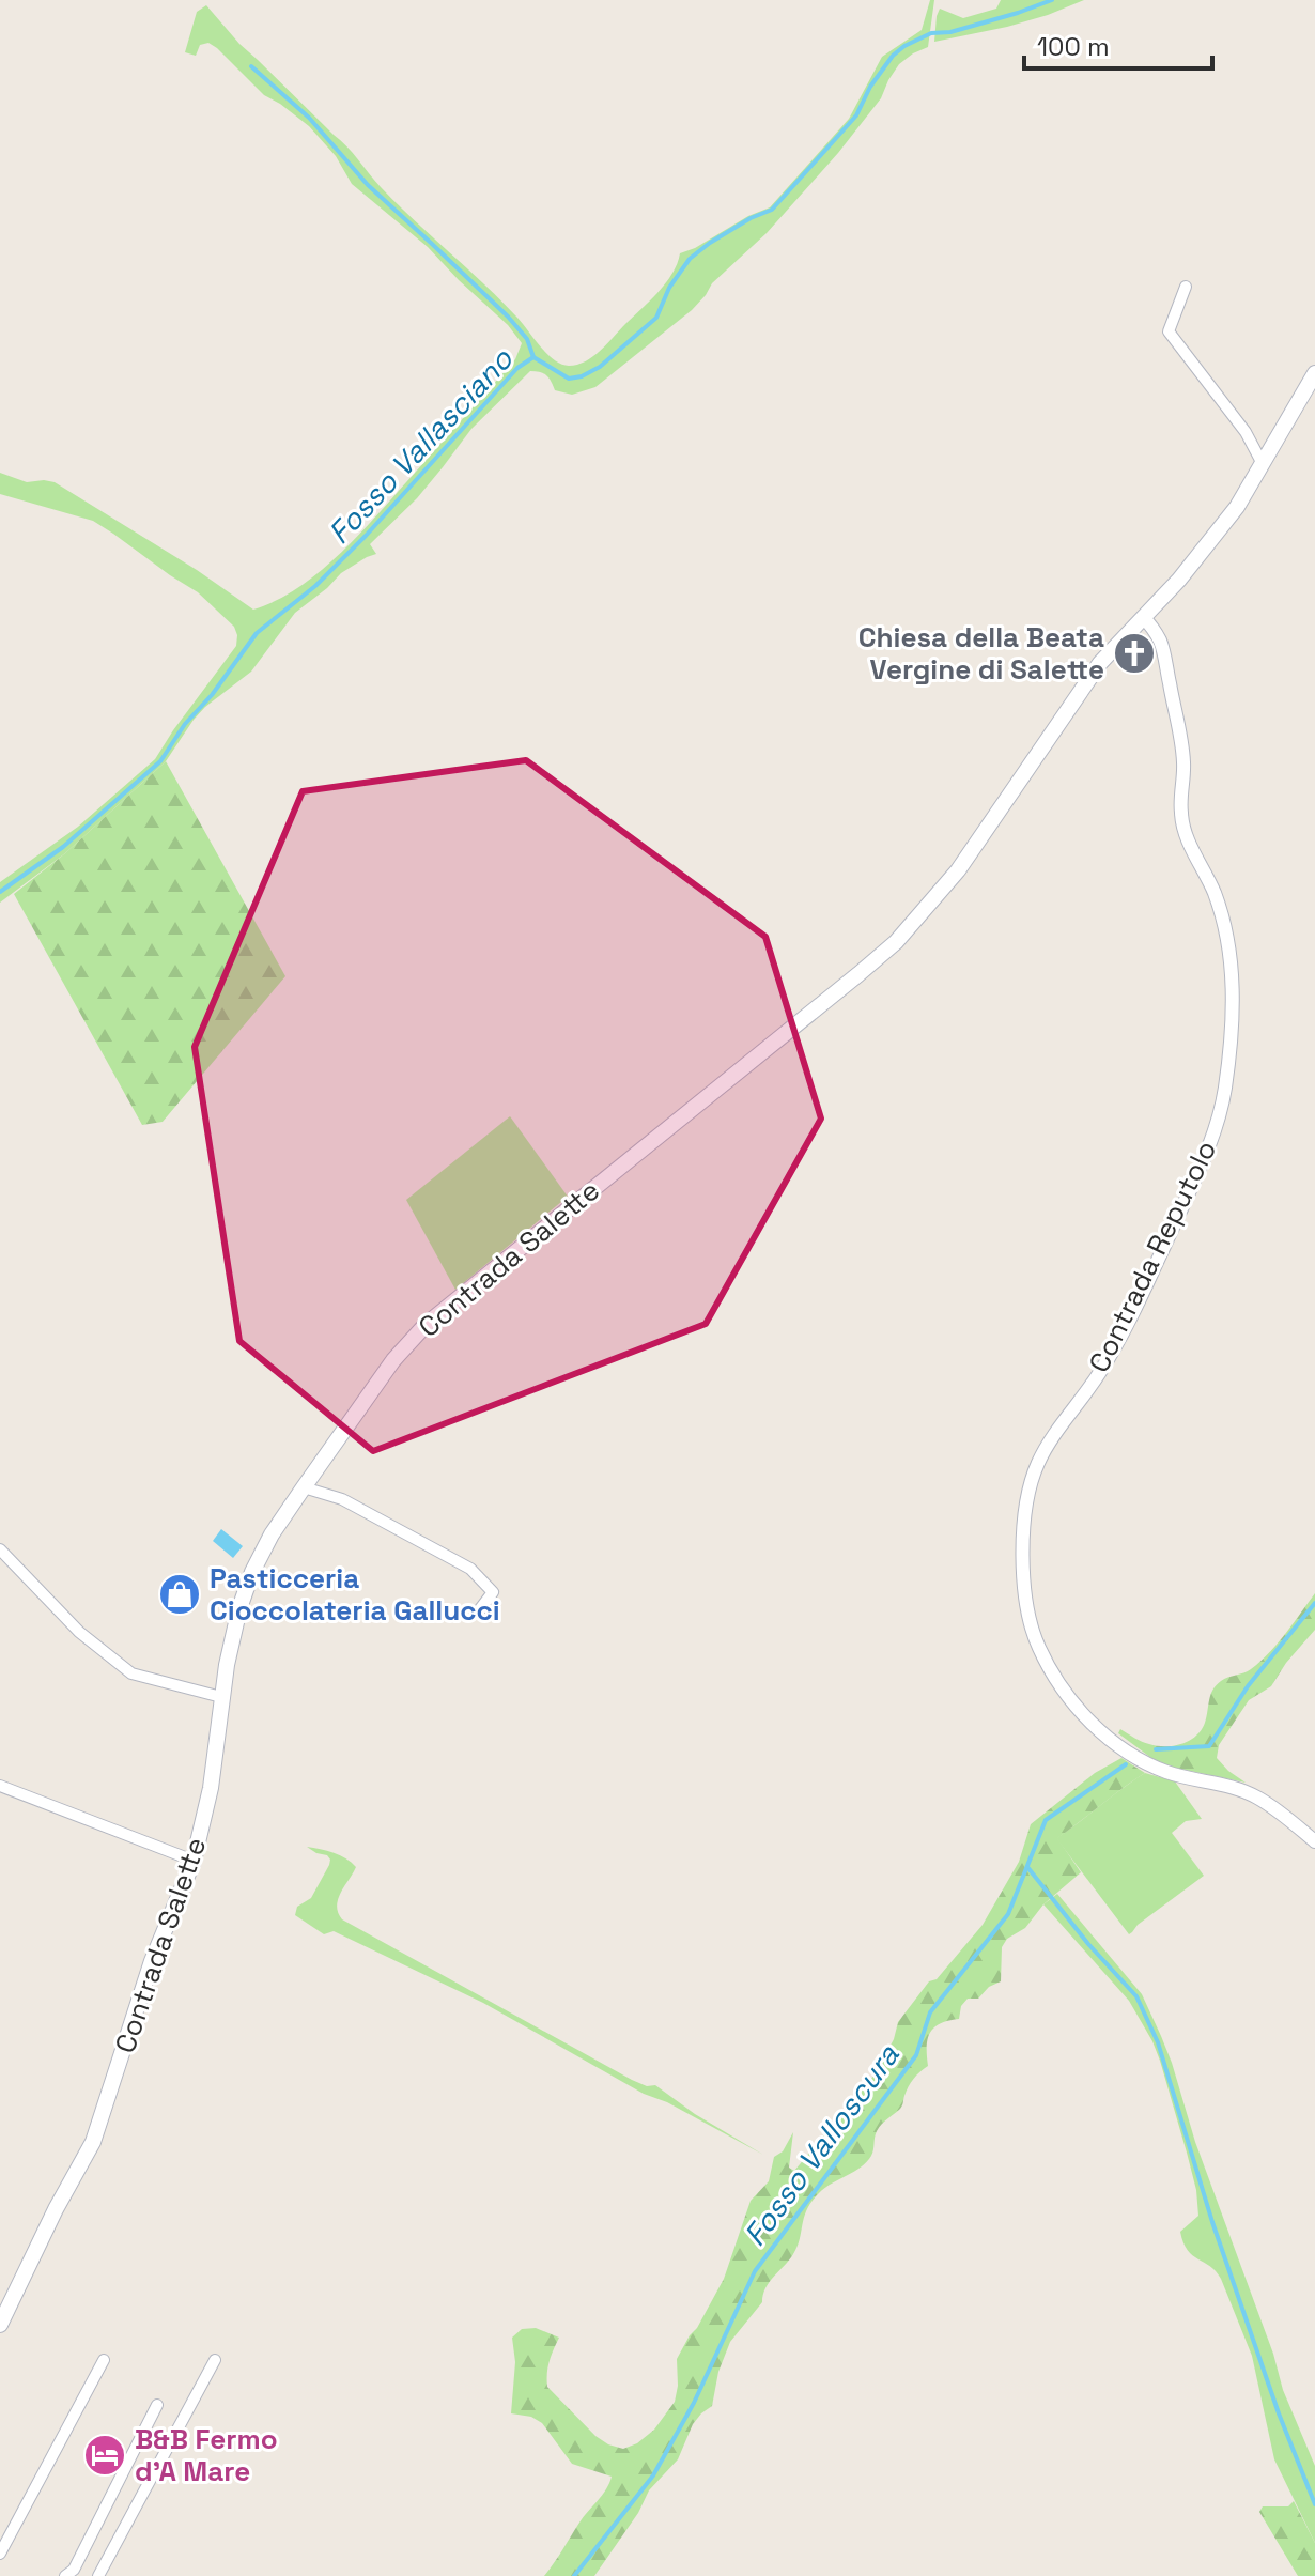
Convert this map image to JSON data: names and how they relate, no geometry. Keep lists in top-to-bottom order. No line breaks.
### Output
{"streets":{"main road":["Contrada Salette"],"street":["Contrada Reputolo"]},"crossings":[["Contrada Reputolo","Contrada Salette"]],"water":["Fosso Vallasciano","Fosso Valloscura"],"places":{"church":["Chiesa della Beata Vergine di Salette"],"shop":["Pasticceria Cioccolateria Gallucci"],"hotel":["B&B Fermo d'A Mare"]},"scale_bar":"100 m"}
